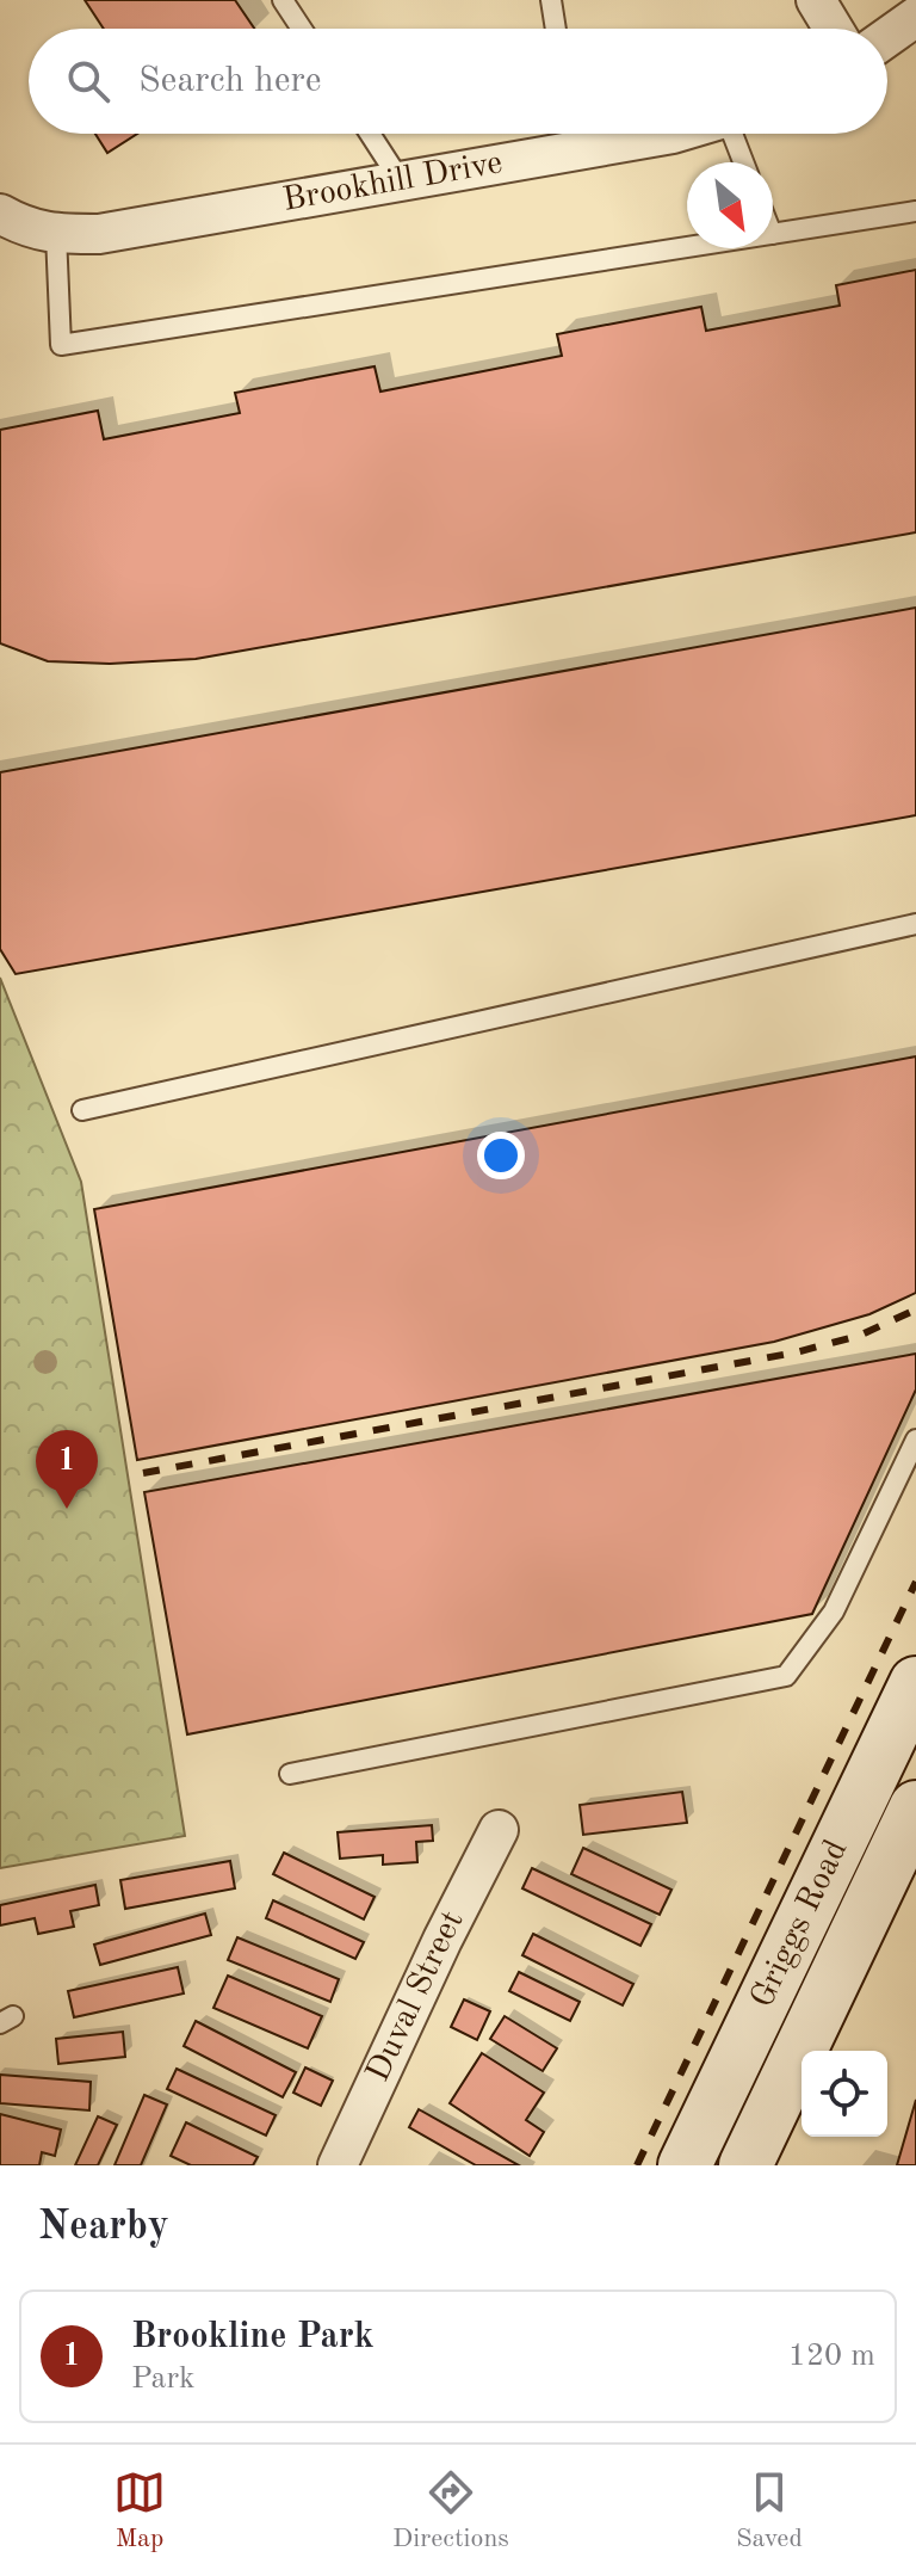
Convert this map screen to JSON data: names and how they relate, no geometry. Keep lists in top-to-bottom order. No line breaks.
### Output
{"streets":{"main road":["Griggs Road"],"street":["Brookhill Drive","Duval Street"]},"north":"bottom right","page":{"search":"Search here","pins":"1","heading":"Nearby","list":[{"mark":"1","name":"Brookline Park","note":"Park","value":"120 m"}],"nav":["Map","Directions","Saved"]}}
